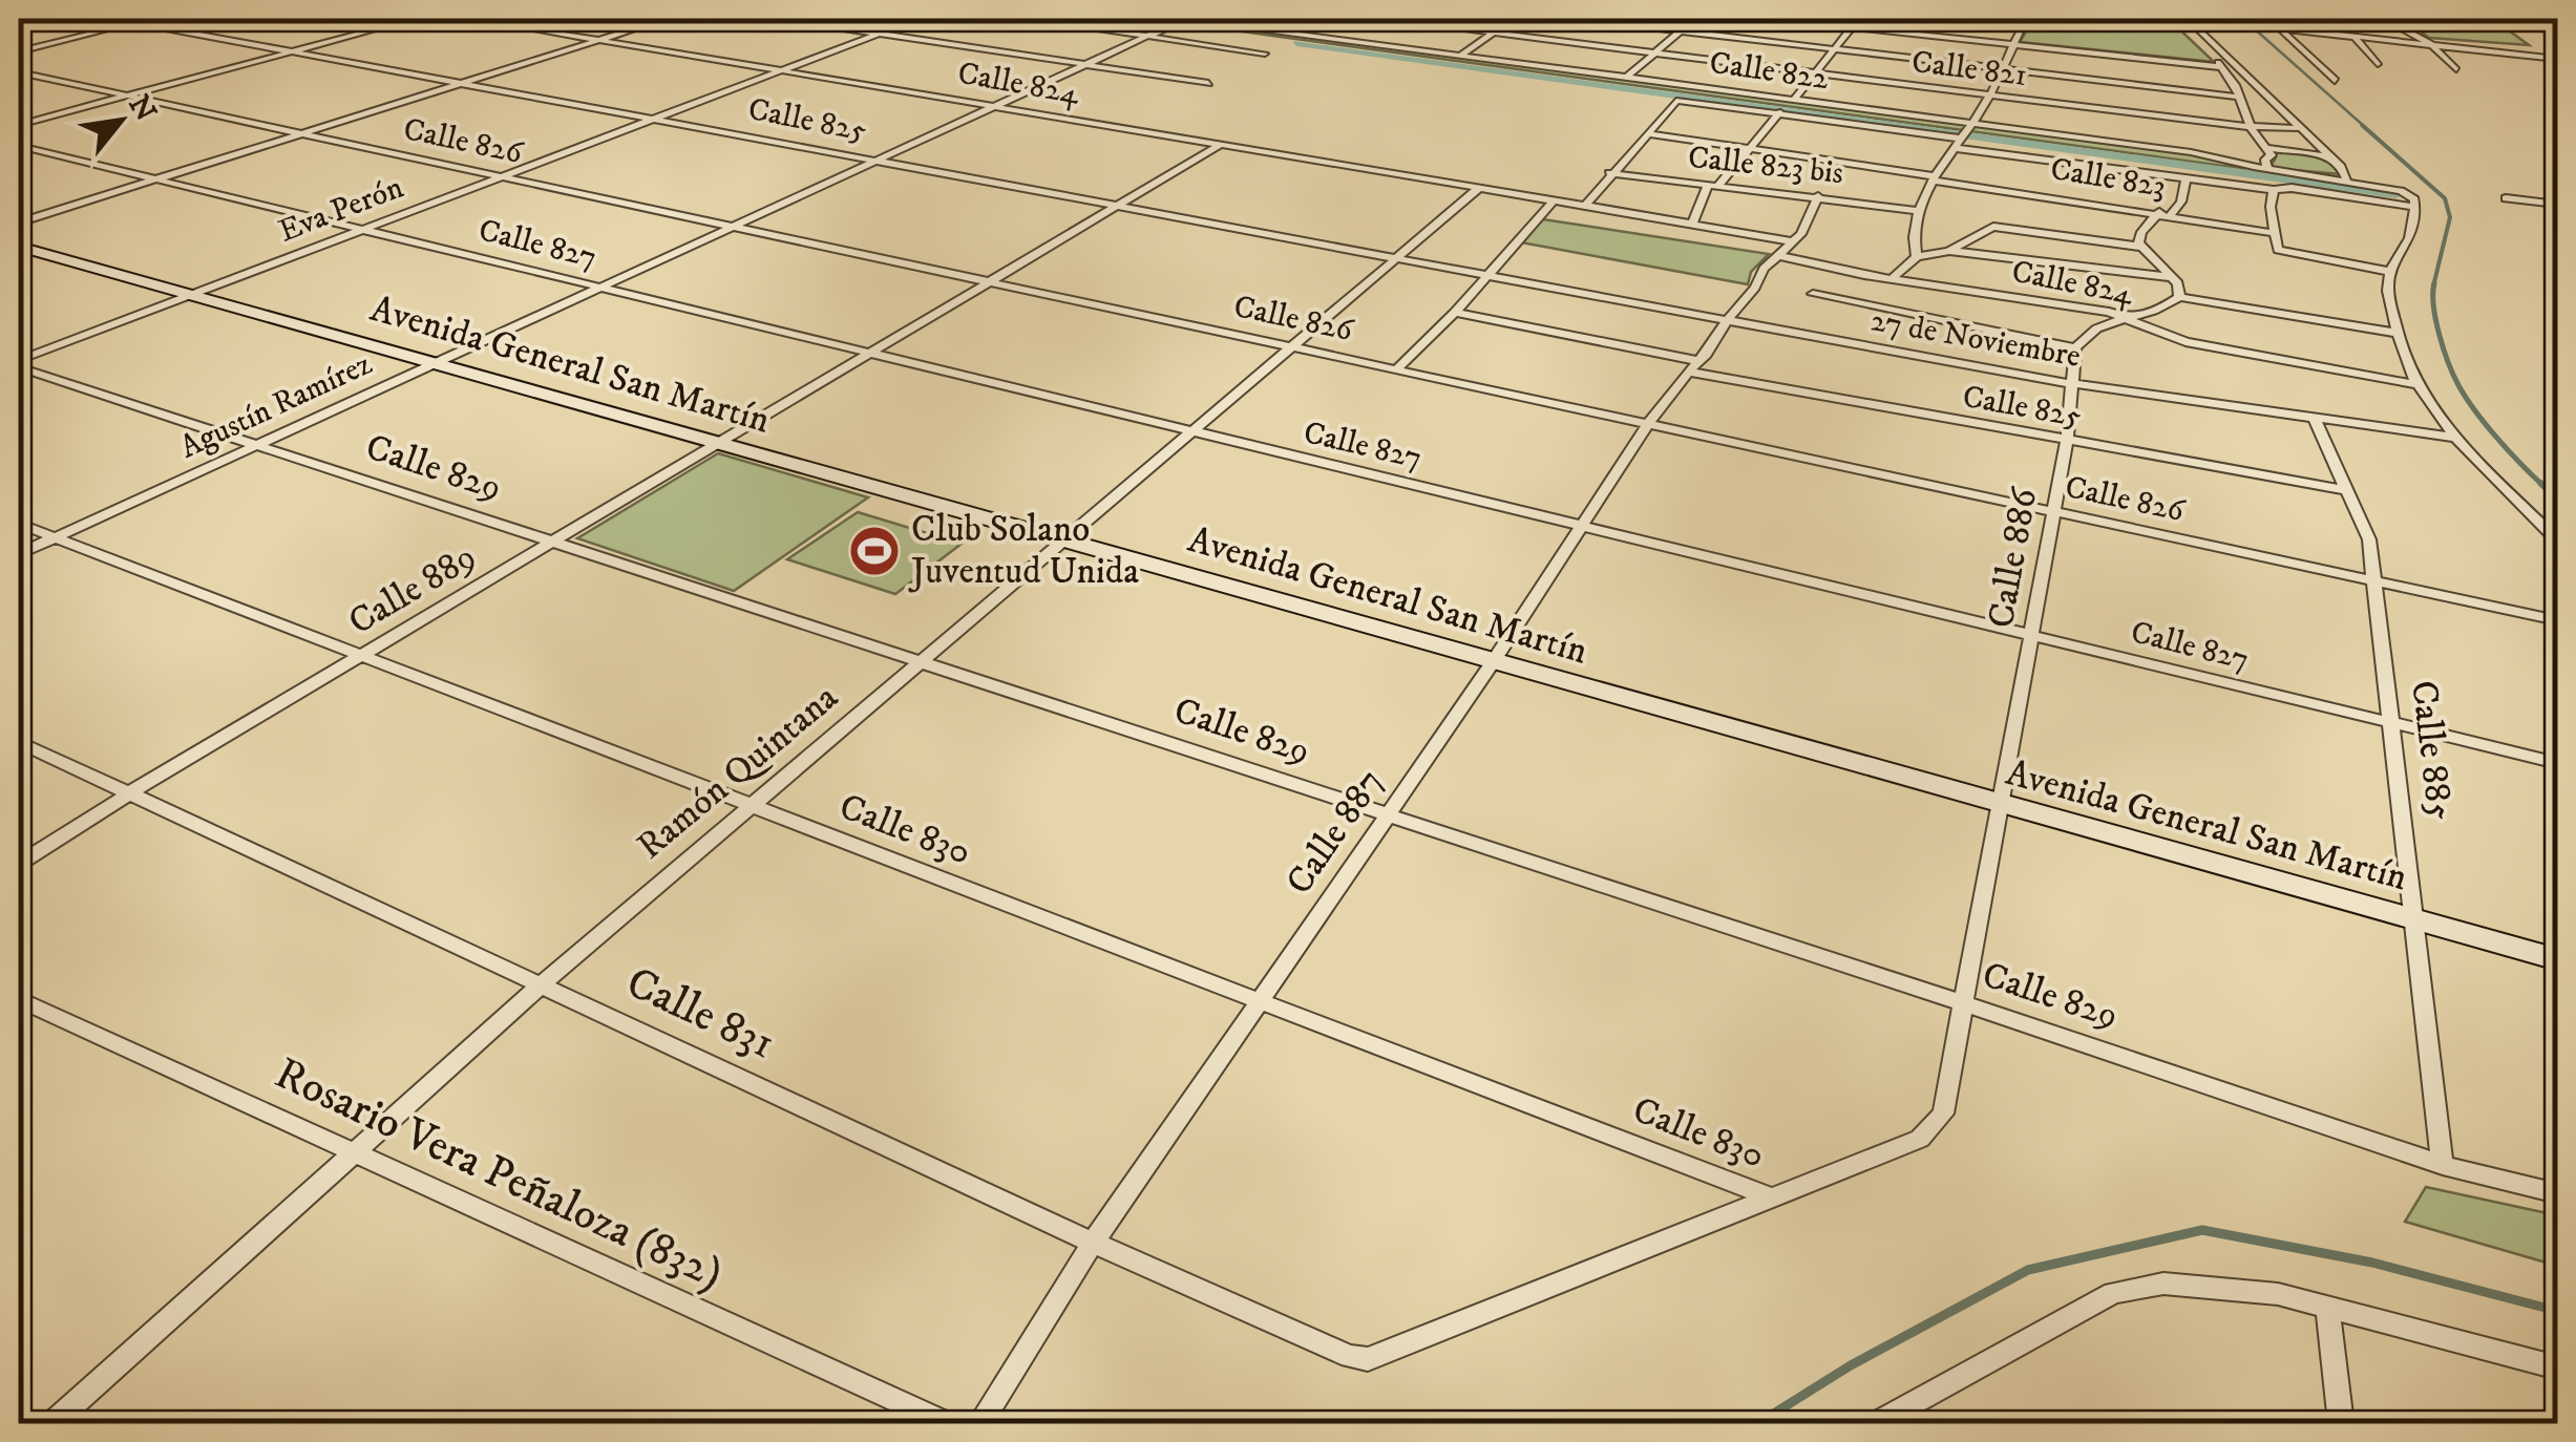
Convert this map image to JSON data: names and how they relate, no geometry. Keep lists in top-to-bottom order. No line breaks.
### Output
{"streets":{"main road":["Avenida General San Martín"],"street":["Calle 821","Calle 822","Calle 824","Calle 825","Calle 826","Calle 823 bis","Calle 823","Eva Perón","Calle 827","27 de Noviembre","Agustín Ramírez","Calle 829","Calle 886","Calle 889","Calle 885","Ramón Quintana","Calle 830","Calle 887","Calle 831","Rosario Vera Peñaloza (832)"]},"crossings":[["Calle 822","Calle 823"],["Calle 822","Agustín Ramírez"],["Calle 824","Eva Perón"],["Calle 824","Agustín Ramírez"],["Calle 824","Calle 889"],["Calle 824","Ramón Quintana"],["Calle 824","Calle 887"],["Calle 825","Eva Perón"],["Calle 825","27 de Noviembre"],["Calle 825","Agustín Ramírez"],["Calle 825","Calle 886"],["Calle 825","Calle 889"],["Calle 825","Calle 885"],["Calle 825","Ramón Quintana"],["Calle 825","Calle 887"],["Calle 826","Eva Perón"],["Calle 826","Agustín Ramírez"],["Calle 826","Calle 886"],["Calle 826","Calle 889"],["Calle 826","Calle 885"],["Calle 826","Ramón Quintana"],["Calle 826","Calle 887"],["Calle 823 bis","Calle 887"],["Eva Perón","Calle 827"],["Eva Perón","Avenida General San Martín"],["Eva Perón","Calle 829"],["Calle 827","Agustín Ramírez"],["Calle 827","Calle 886"],["Calle 827","Calle 889"],["Calle 827","Calle 885"],["Calle 827","Ramón Quintana"],["Calle 827","Calle 887"],["27 de Noviembre","Calle 886"],["27 de Noviembre","Calle 885"],["27 de Noviembre","Calle 887"],["Avenida General San Martín","Agustín Ramírez"],["Avenida General San Martín","Calle 886"],["Avenida General San Martín","Calle 889"],["Avenida General San Martín","Calle 885"],["Avenida General San Martín","Ramón Quintana"],["Avenida General San Martín","Calle 887"],["Agustín Ramírez","Calle 829"],["Agustín Ramírez","Calle 830"],["Calle 829","Calle 886"],["Calle 829","Calle 889"],["Calle 829","Calle 885"],["Calle 829","Ramón Quintana"],["Calle 829","Calle 887"],["Calle 886","Calle 830"],["Calle 886","Calle 831"],["Calle 889","Calle 830"],["Calle 889","Calle 831"],["Ramón Quintana","Calle 830"],["Ramón Quintana","Calle 831"],["Ramón Quintana","Rosario Vera Peñaloza (832)"],["Calle 830","Calle 887"],["Calle 830","Calle 831"],["Calle 887","Calle 831"]],"places":{"sports":["Club Solano Juventud Unida"]},"north":"top right"}
